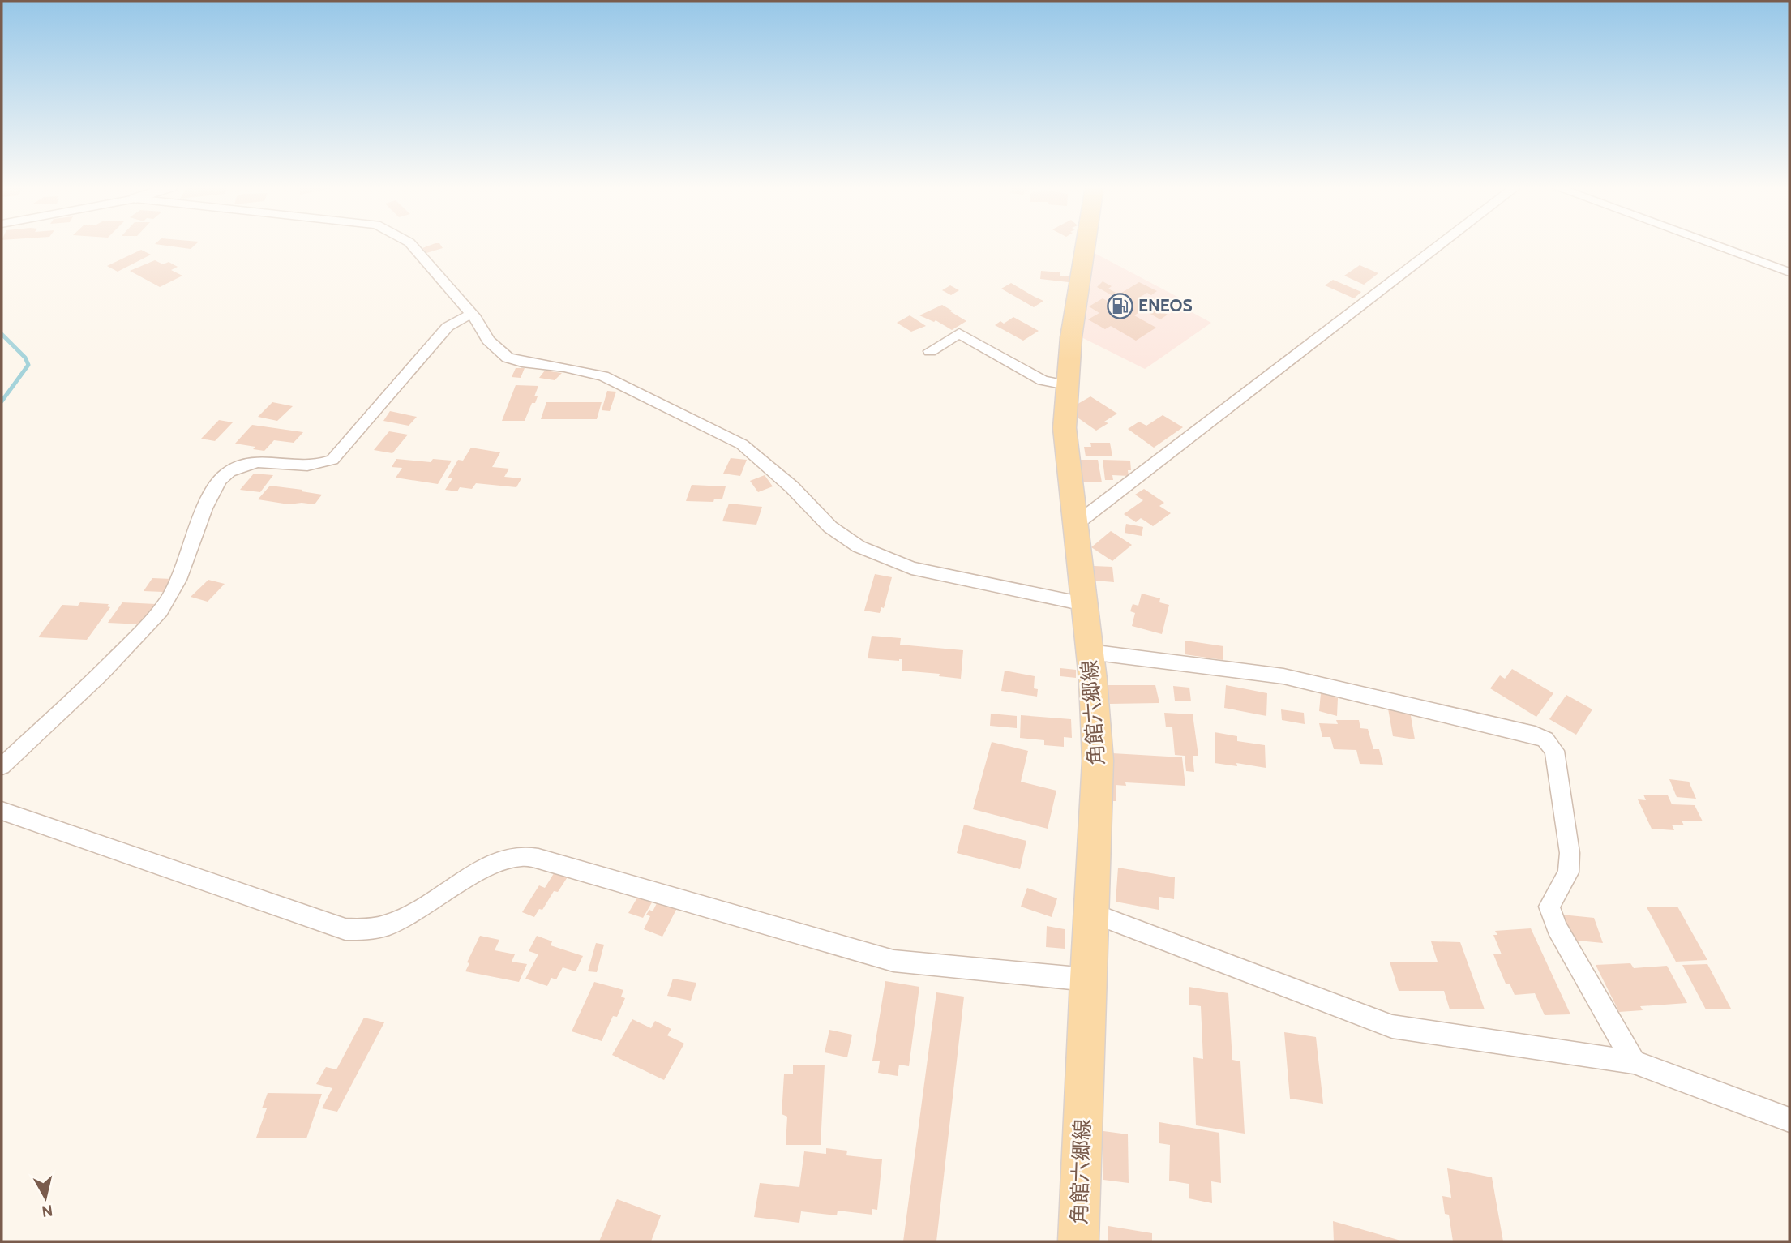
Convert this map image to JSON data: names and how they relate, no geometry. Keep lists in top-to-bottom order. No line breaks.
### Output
{"streets":{"main road":["角館六郷線"]},"places":{"fuel station":["ENEOS"]},"north":"bottom"}
